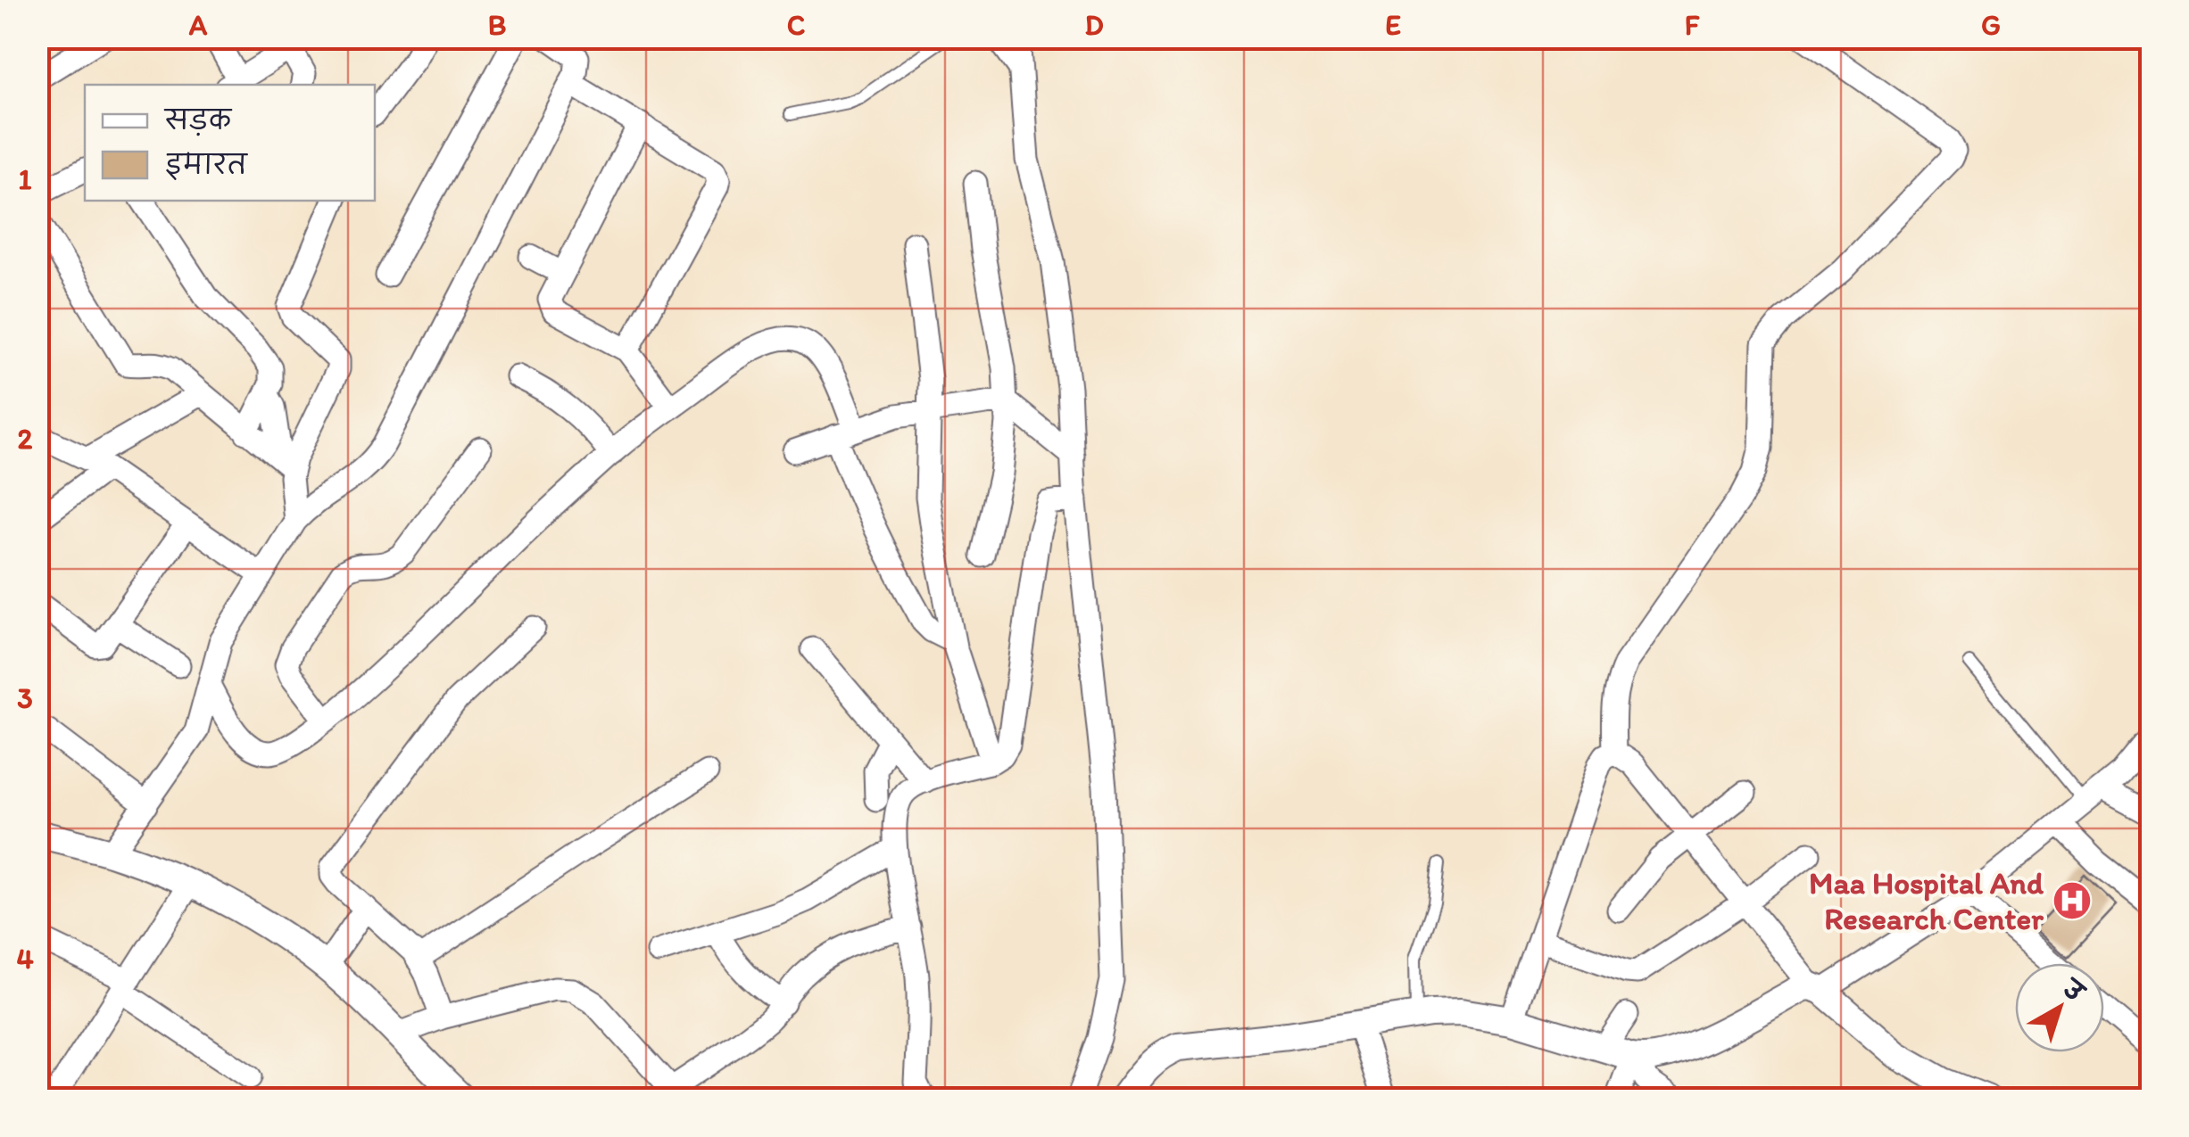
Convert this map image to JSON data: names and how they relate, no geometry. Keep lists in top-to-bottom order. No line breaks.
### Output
{"places":{"hospital":["Maa Hospital And Research Center"]},"legend":["सड़क","इमारत"],"north":"top right","grid":{"columns":["A","B","C","D","E","F","G"],"rows":["1","2","3","4"]}}
